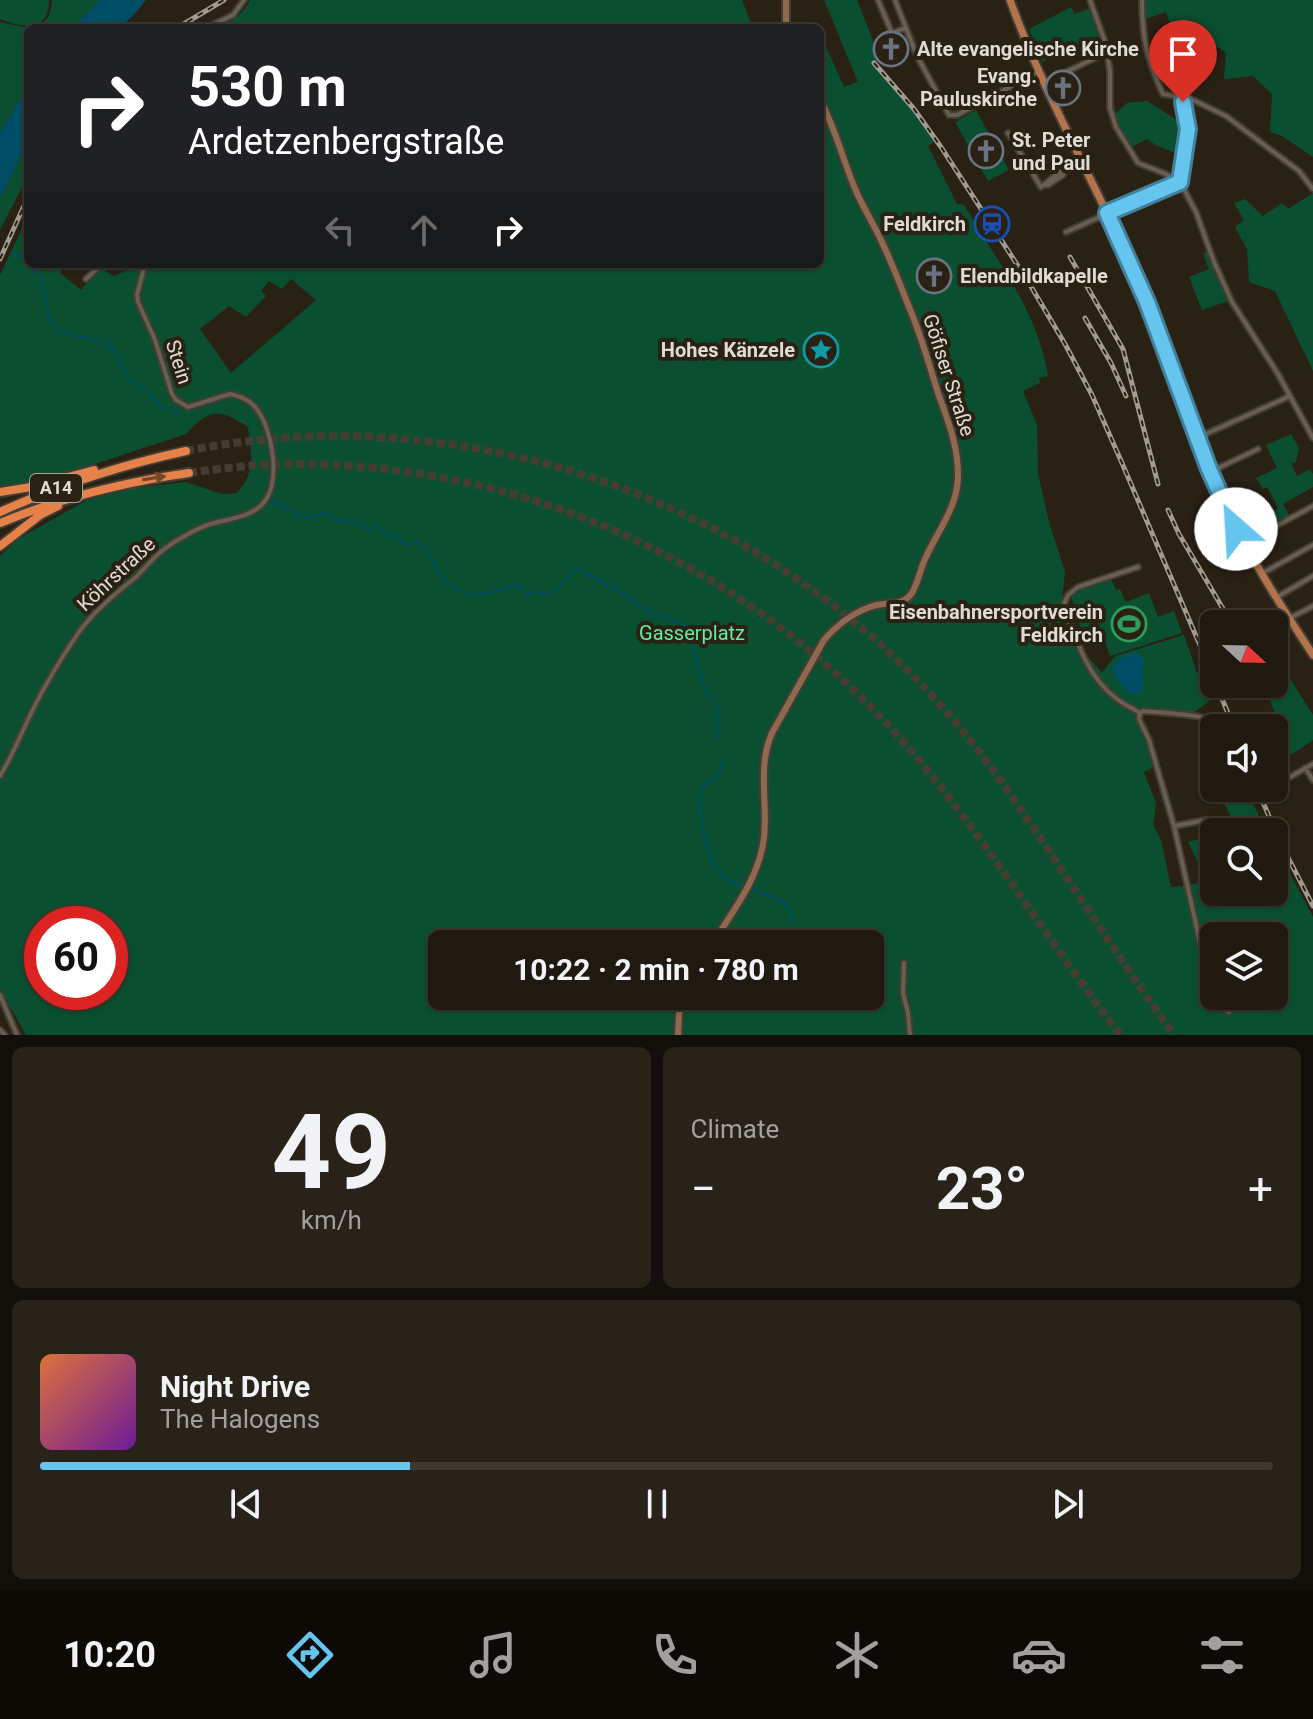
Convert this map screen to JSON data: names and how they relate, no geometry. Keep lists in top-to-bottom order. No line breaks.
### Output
{"streets":{"highway":["A14"],"main road":["Göfiser Straße"],"street":["Stein","Köhrstraße"]},"crossings":[["Stein","Köhrstraße"]],"parks":["Gasserplatz"],"places":{"church":["Alte evangelische Kirche","Evang. Pauluskirche","St. Peter und Paul","Elendbildkapelle"],"station":["Feldkirch"],"place":["Hohes Känzele"],"sports":["Eisenbahnersportverein Feldkirch"]},"north":"right","page":{"turn":["530 m","Ardetzenbergstraße"],"limit":"60","trip":"10:22 · 2 min · 780 m","tile":[["49","km/h"],"Climate"],"heat":["−","23°","+"],"song":["Night Drive","The Halogens"],"tabs":"10:20"}}
